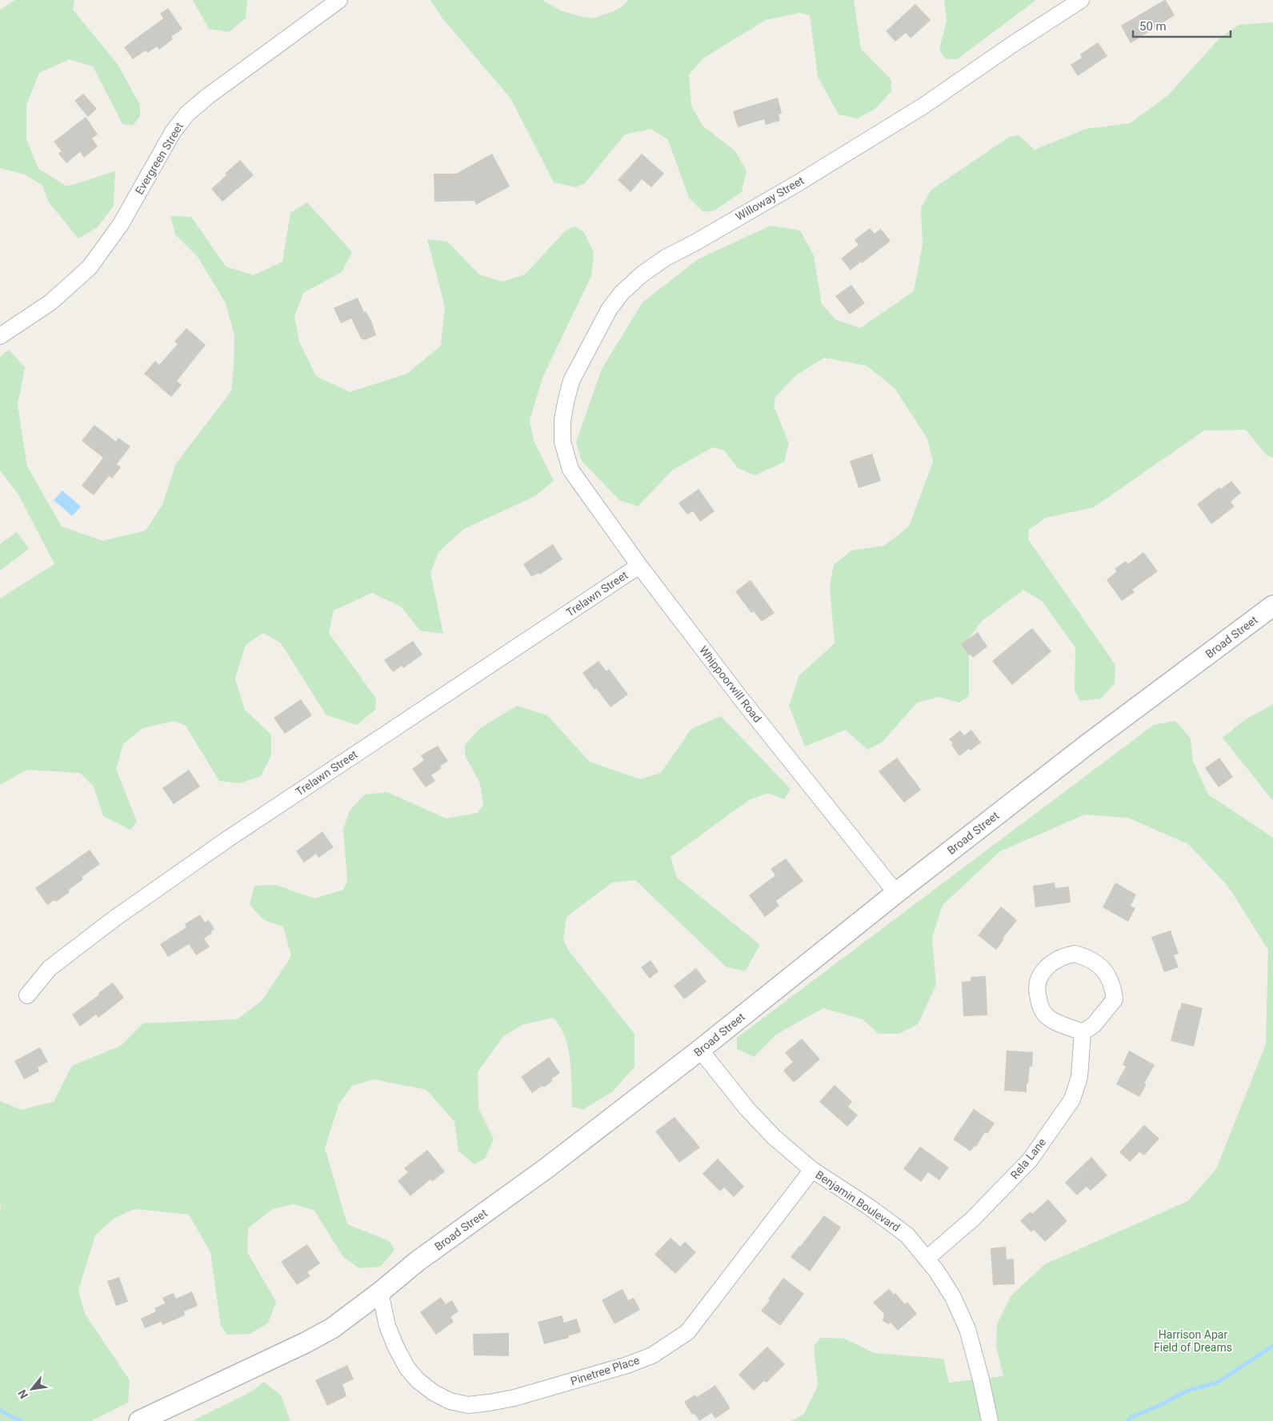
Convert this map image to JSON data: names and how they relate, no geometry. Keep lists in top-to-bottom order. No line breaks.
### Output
{"streets":{"street":["Evergreen Street","Willoway Street","Trelawn Street","Broad Street","Whippoorwill Road","Rela Lane","Benjamin Boulevard","Pinetree Place"]},"crossings":[["Willoway Street","Whippoorwill Road"],["Trelawn Street","Whippoorwill Road"],["Broad Street","Whippoorwill Road"],["Broad Street","Benjamin Boulevard"],["Broad Street","Pinetree Place"],["Rela Lane","Benjamin Boulevard"],["Benjamin Boulevard","Pinetree Place"]],"parks":["Harrison Apar Field of Dreams"],"scale_bar":"50 m","north":"bottom left"}
